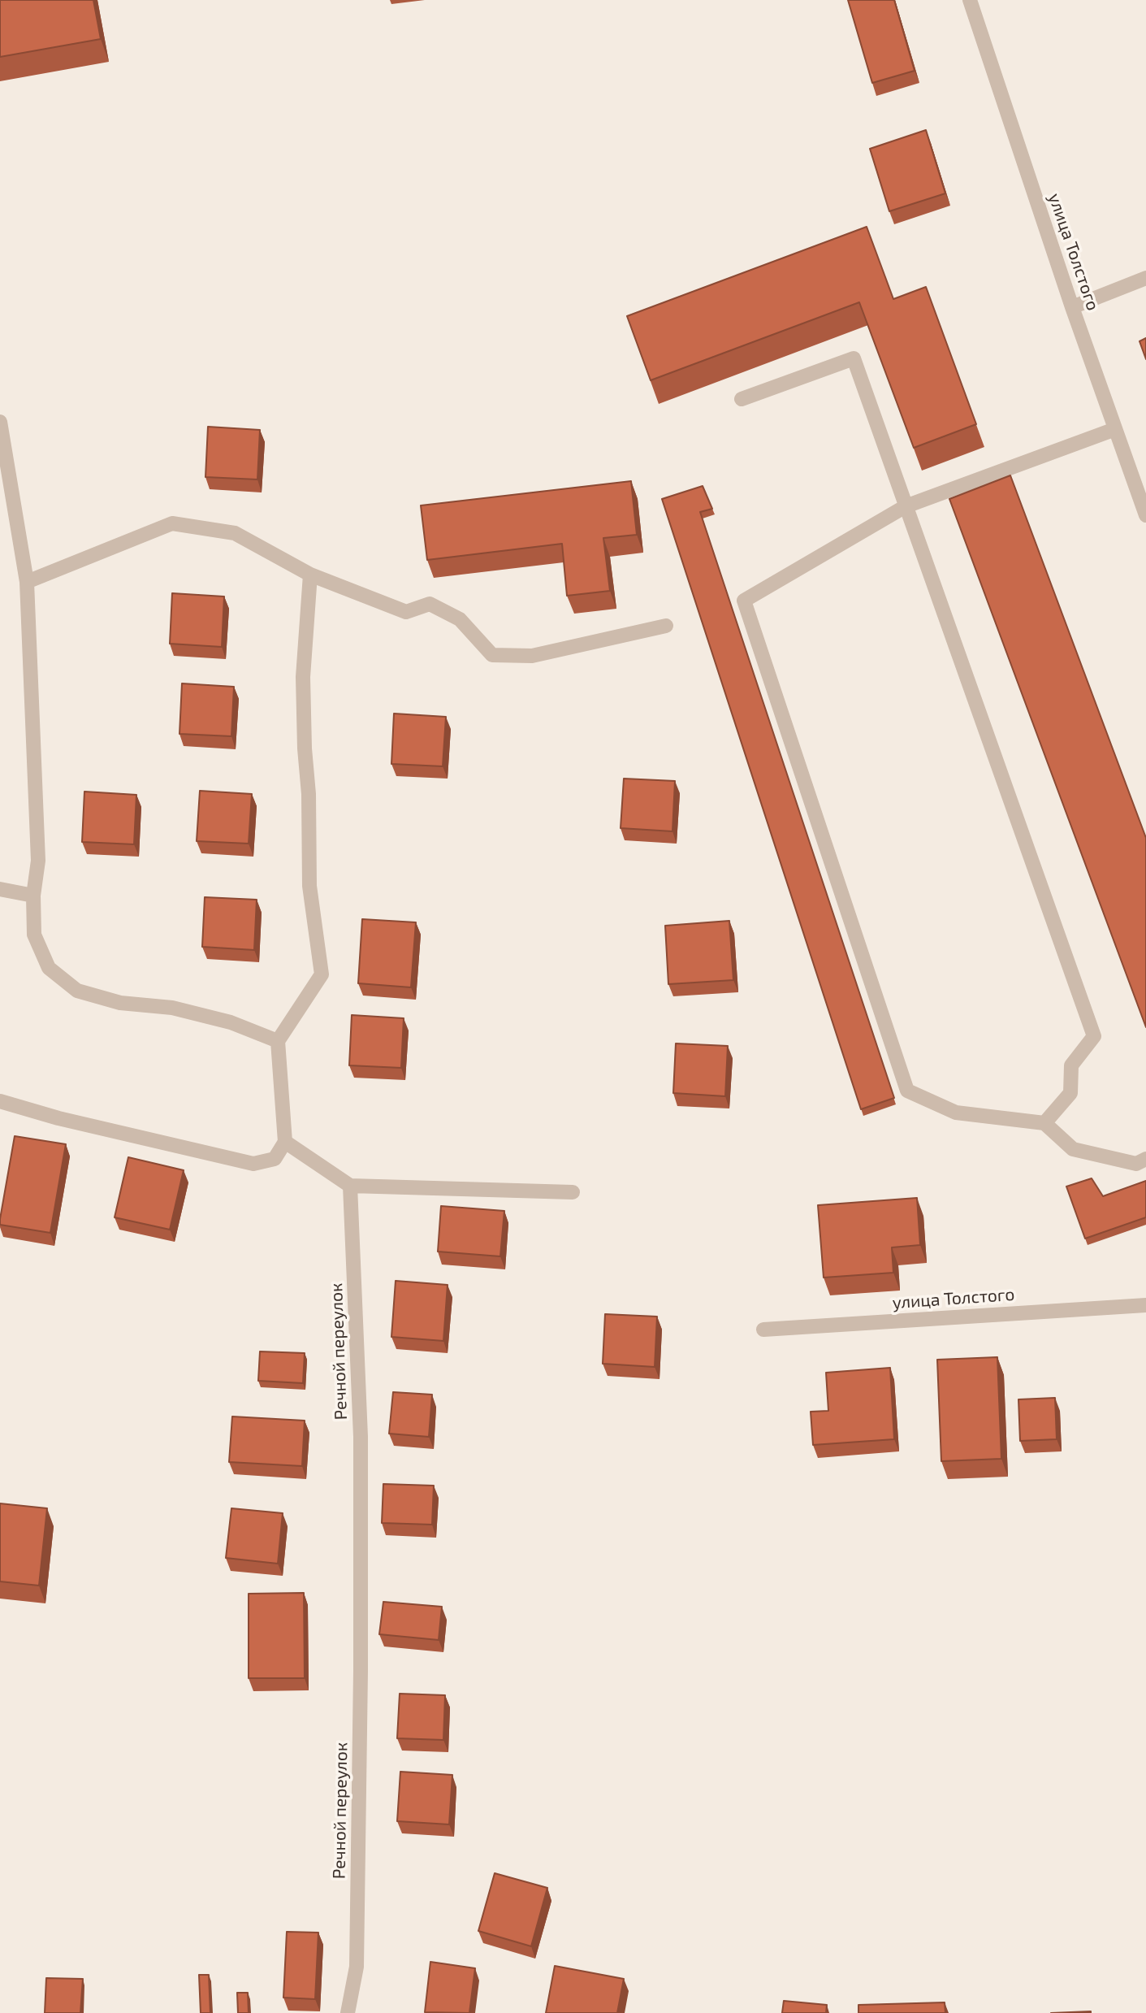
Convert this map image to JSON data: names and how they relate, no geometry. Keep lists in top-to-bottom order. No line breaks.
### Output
{"streets":{"street":["улица Толстого","Речной переулок"]}}
